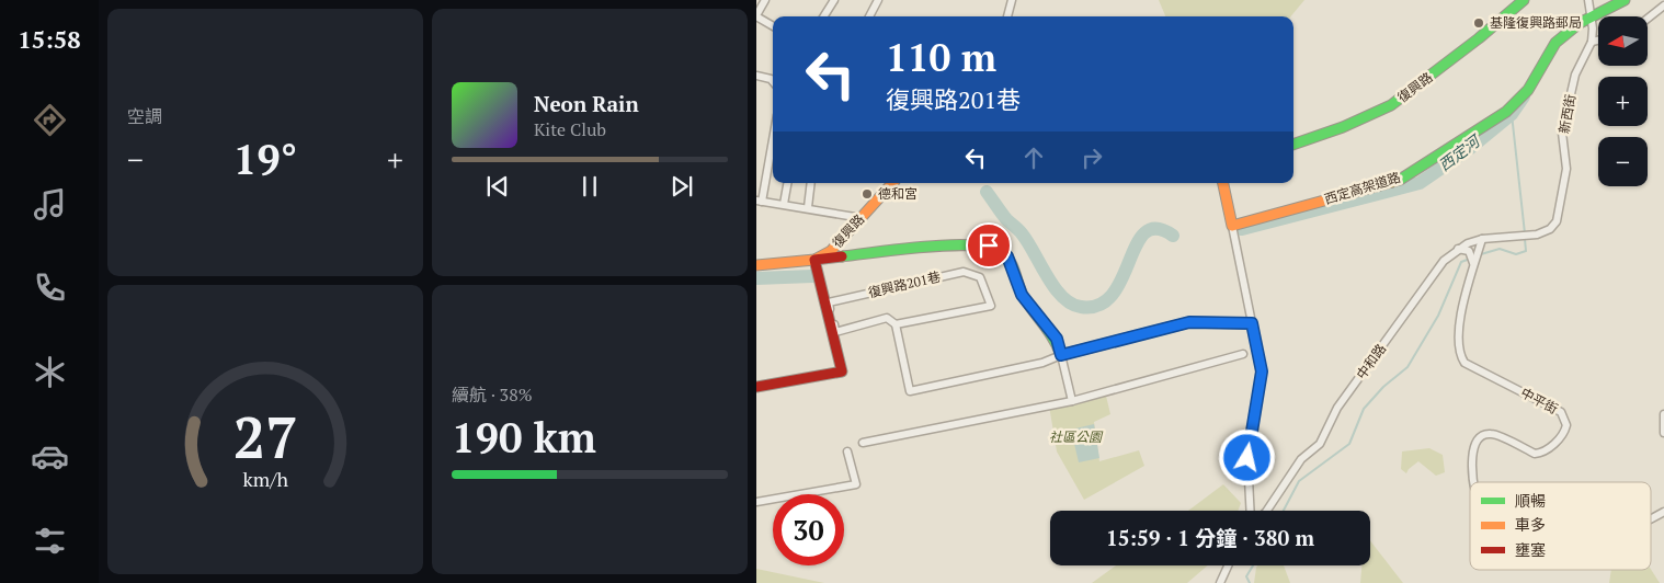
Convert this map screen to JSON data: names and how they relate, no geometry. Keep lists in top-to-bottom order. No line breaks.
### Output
{"streets":{"street":["復興路","新西街","西定高架道路","復興路201巷","中和路","中平街"]},"crossings":[["新西街","西定高架道路"],["新西街","中和路"],["中和路","中平街"]],"water":["西定河"],"parks":["社區公園"],"places":["基隆復興路郵局","德和宮"],"legend":["順暢","車多","壅塞"],"north":"left","page":{"tabs":"15:58","tile":["空調",["續航 · 38%","190 km"]],"map_buttons":["+","−"],"turn":["110 m","復興路201巷"],"song":["Neon Rain","Kite Club"],"heat":["−","19°","+"],"limit":"30","trip":"15:59 · 1 分鐘 · 380 m","gauge":["27","km/h"]}}
